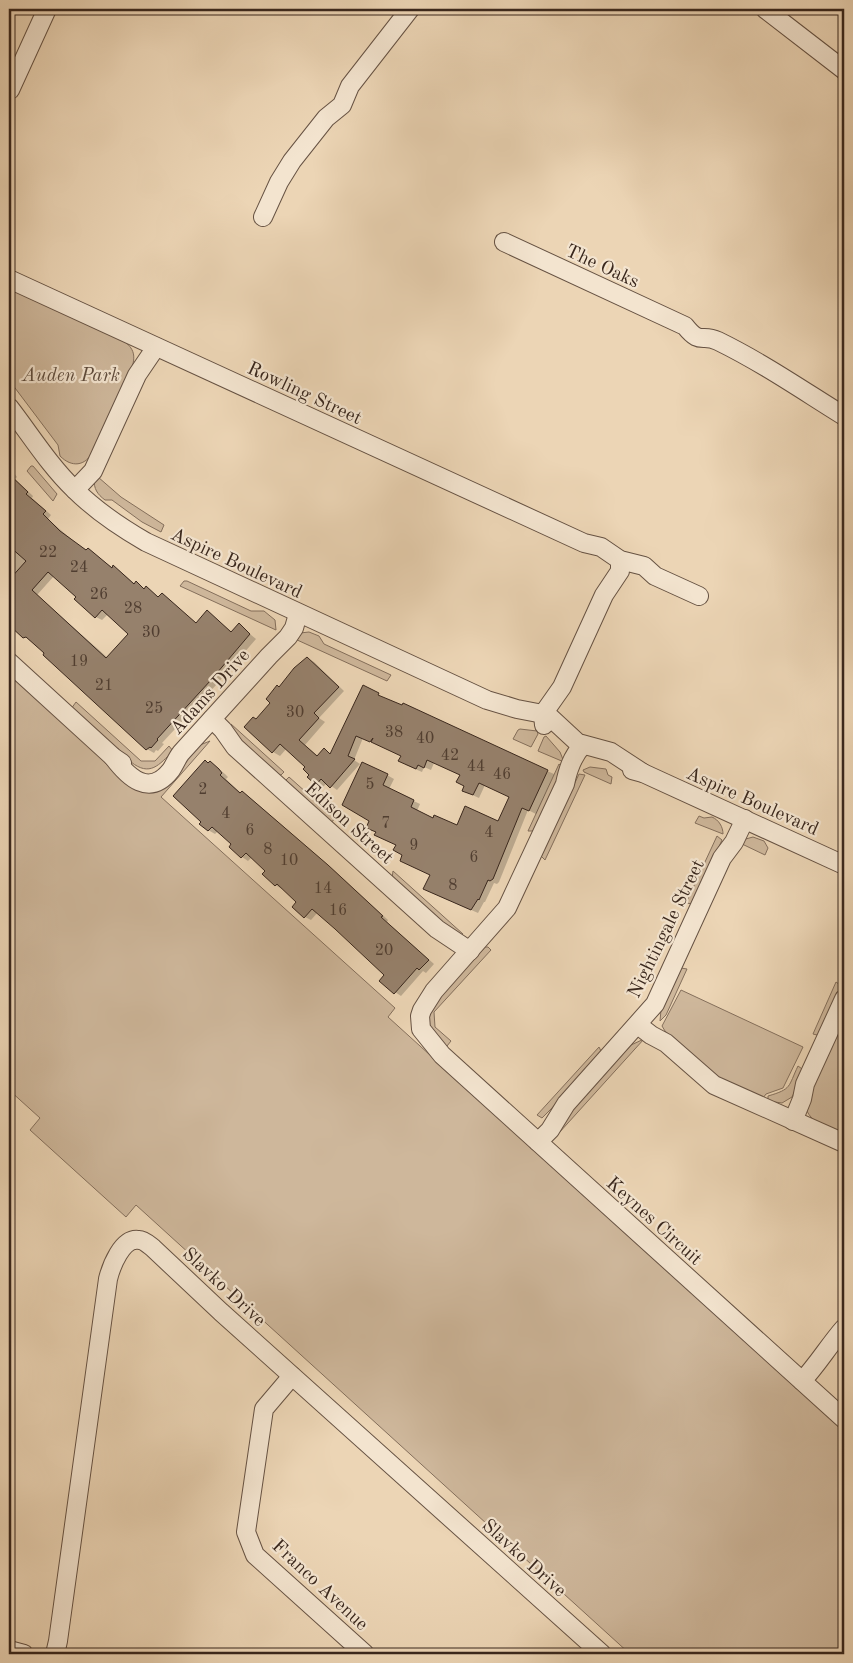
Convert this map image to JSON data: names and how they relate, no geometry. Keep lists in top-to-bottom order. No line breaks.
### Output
{"streets":{"street":["The Oaks","Rowling Street","Aspire Boulevard","Adams Drive","Edison Street","Nightingale Street","Keynes Circuit","Slavko Drive","Franco Avenue"]},"crossings":[["Aspire Boulevard","Adams Drive"],["Aspire Boulevard","Nightingale Street"],["Aspire Boulevard","Keynes Circuit"],["Adams Drive","Edison Street"],["Edison Street","Keynes Circuit"],["Nightingale Street","Keynes Circuit"],["Slavko Drive","Franco Avenue"]],"parks":["Auden Park"],"house_numbers":["22","24","26","28","30","19","21","25","30","38","40","42","44","46","5","2","4","7","6","4","9","8","6","10","8","14","16","20"]}
